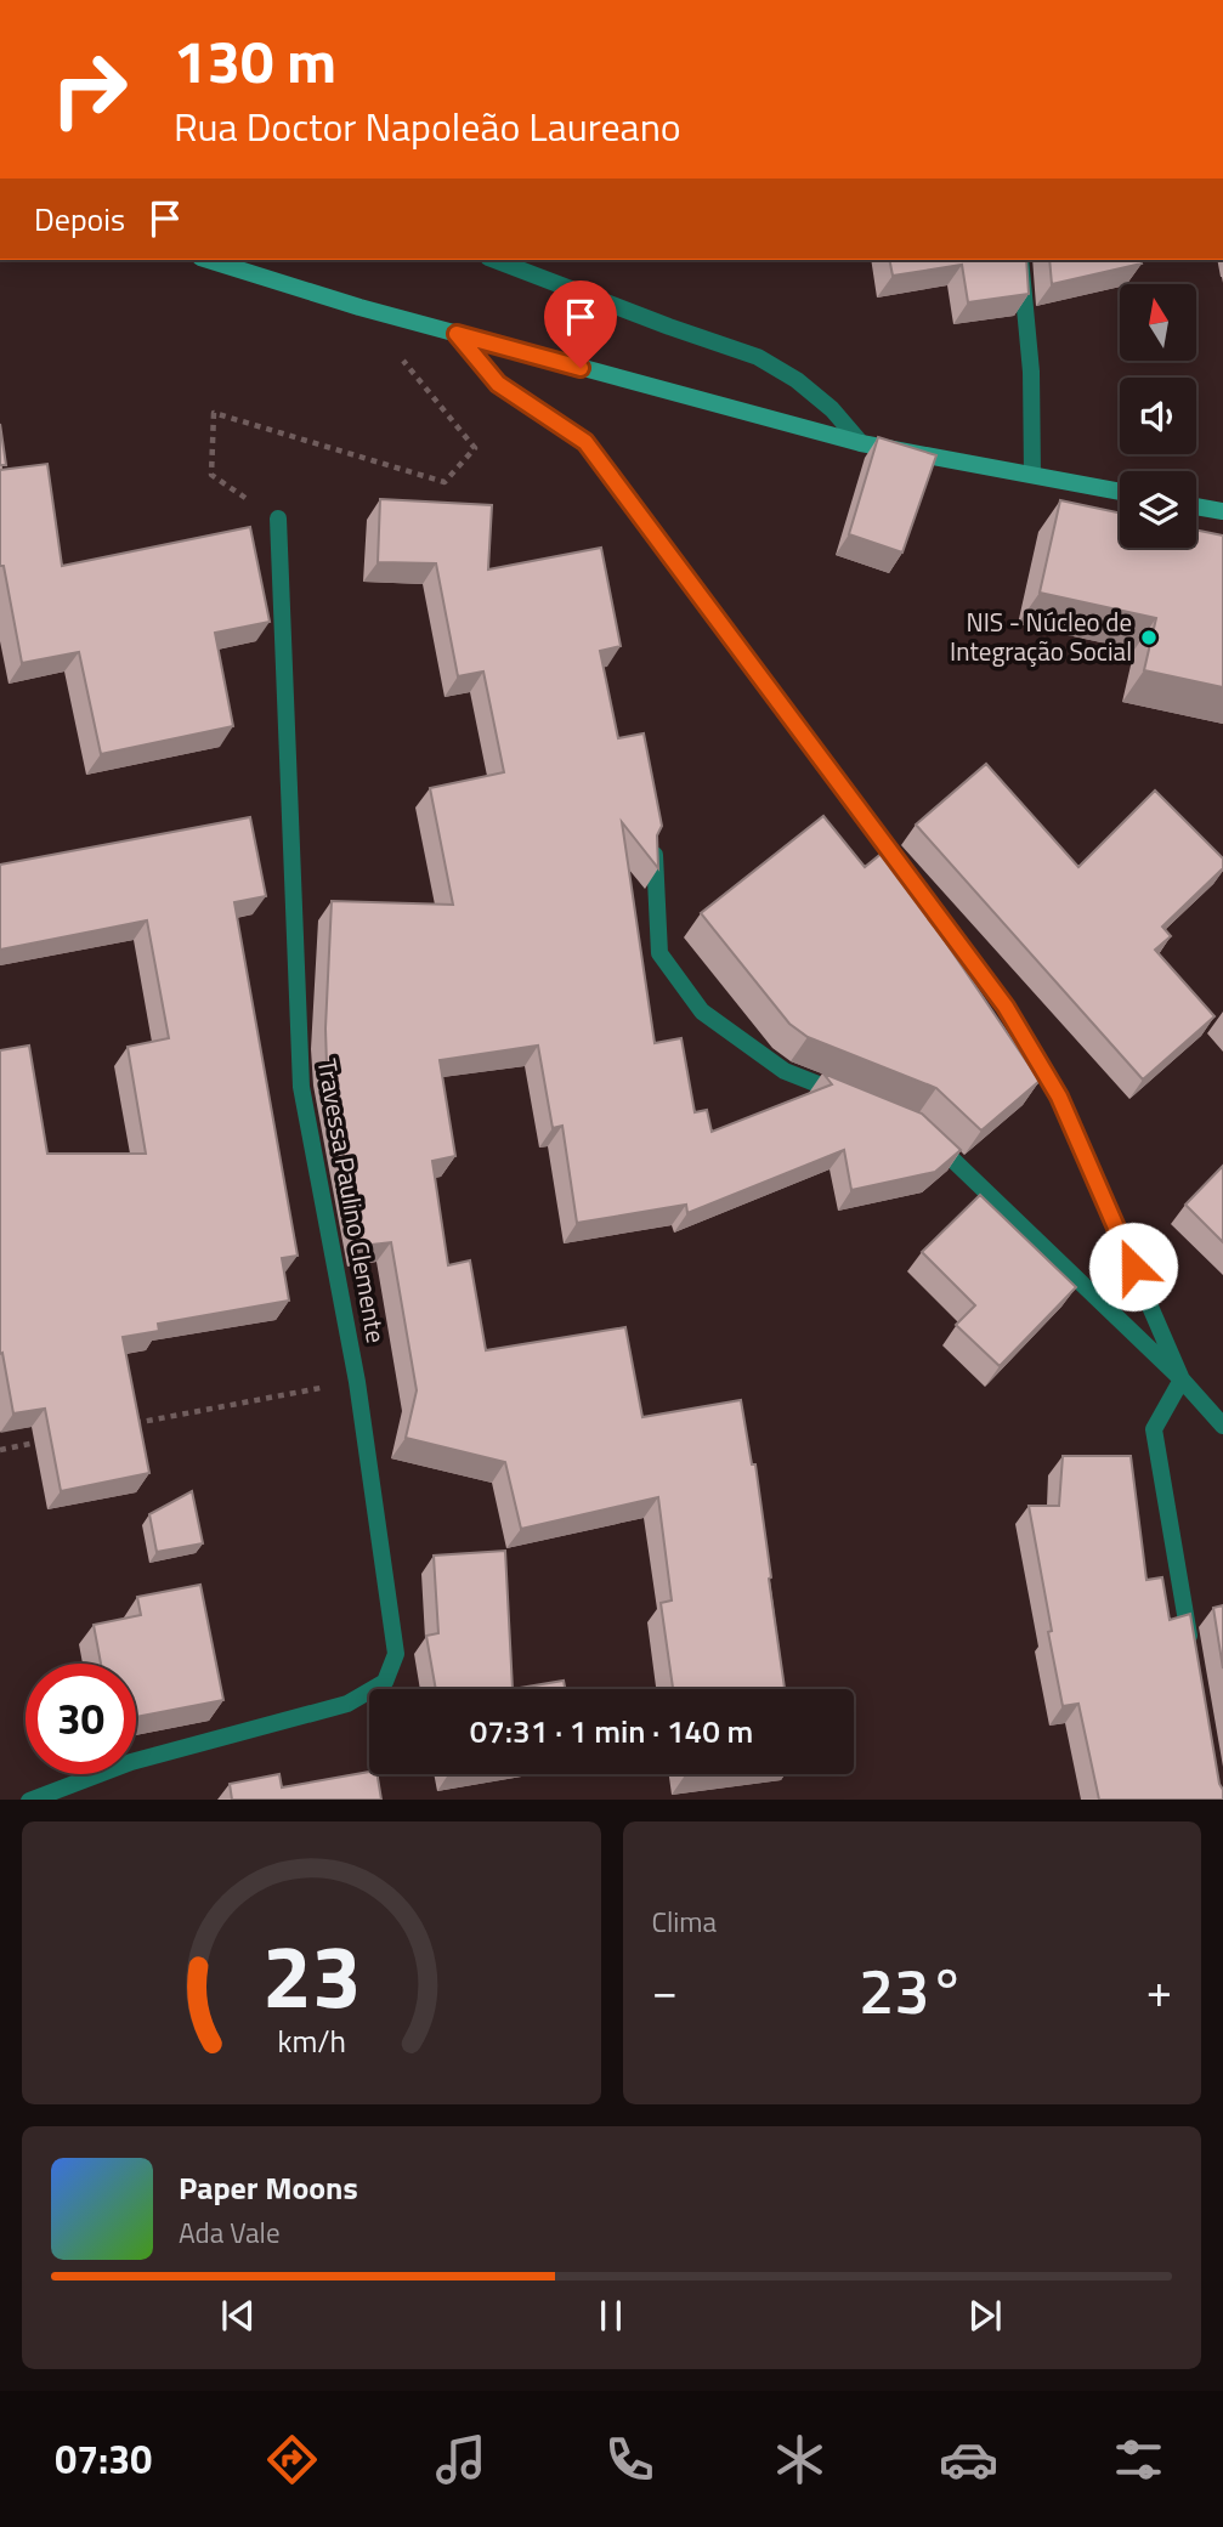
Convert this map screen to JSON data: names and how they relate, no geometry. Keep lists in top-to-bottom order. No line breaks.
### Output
{"streets":{"street":["Travessa Paulino Clemente"]},"places":["NIS - Núcleo de Integração Social"],"north":"top","page":{"turn":["130 m","Rua Doctor Napoleão Laureano"],"then":"Depois","limit":"30","trip":"07:31 · 1 min · 140 m","tile":"Clima","heat":["−","23°","+"],"song":["Paper Moons","Ada Vale"],"tabs":"07:30","gauge":["23","km/h"]}}
